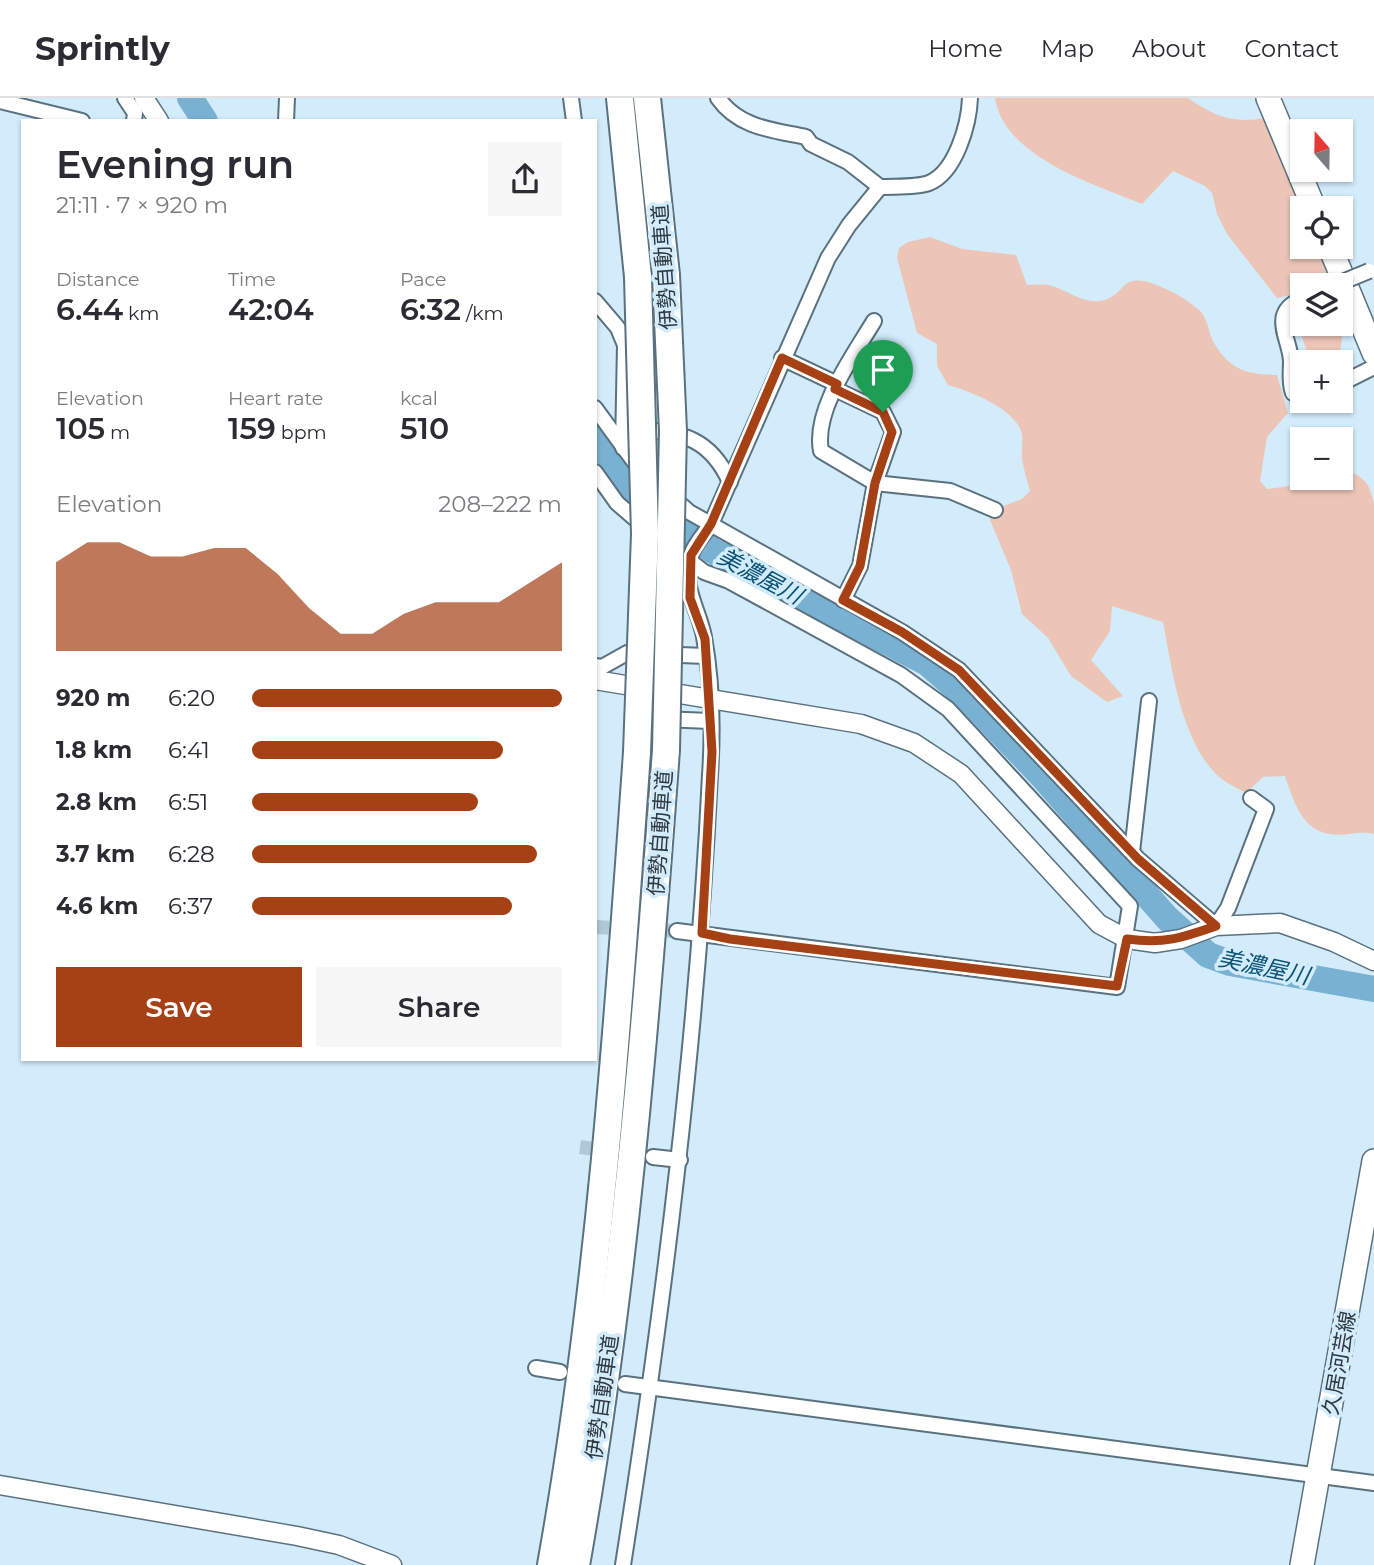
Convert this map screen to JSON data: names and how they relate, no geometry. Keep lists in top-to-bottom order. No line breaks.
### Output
{"streets":{"highway":["伊勢自動車道"],"main road":["久居河芸線"]},"water":["美濃屋川"],"north":"top","page":{"header":"Sprintly","nav":["Home","Map","About","Contact"],"map_buttons":["+","−"],"heading":["Evening run","21:11 · 7 × 920 m"],"stats":[["Distance","6.44 km"],["Time","42:04"],["Pace","6:32 /km"],["Elevation","105 m"],["Heart rate","159 bpm"],["kcal","510"]],"chart":["Elevation","208–222 m"],"list":[{"name":"920 m","note":"6:20"},{"name":"1.8 km","note":"6:41"},{"name":"2.8 km","note":"6:51"},{"name":"3.7 km","note":"6:28"},{"name":"4.6 km","note":"6:37"}],"buttons":["Save","Share"]}}
